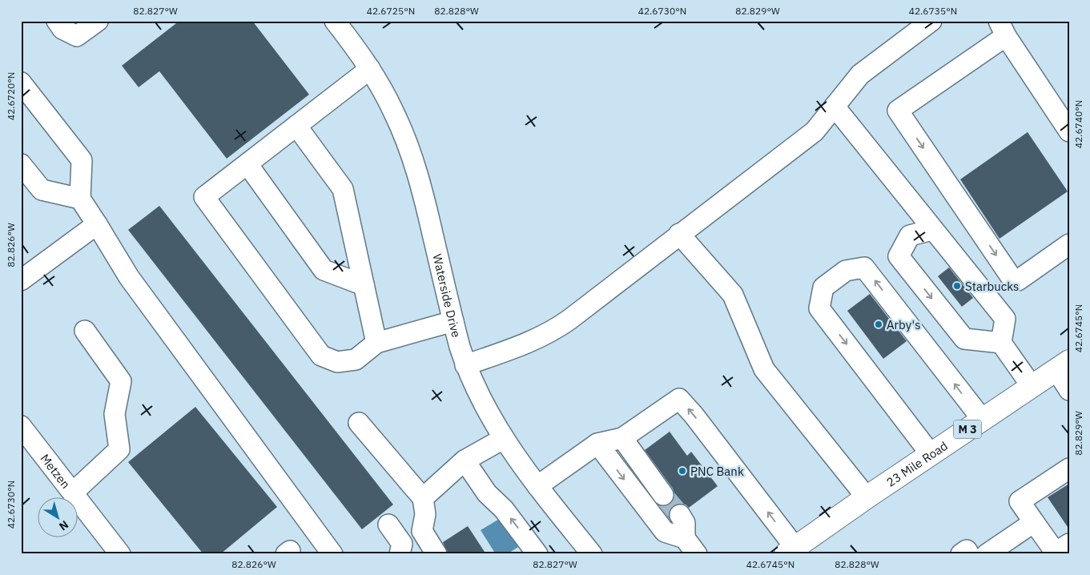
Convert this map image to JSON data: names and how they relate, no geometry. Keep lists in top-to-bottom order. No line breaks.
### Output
{"streets":{"main road":["M 3","23 Mile Road"],"street":["Waterside Drive","Metzen"]},"places":["Starbucks","Arby's","PNC Bank"],"north":"bottom right","coordinates":["82.827°W","42.6725°N","82.828°W","42.6730°N","82.829°W","42.6735°N","42.6720°N","42.6740°N","82.826°W","42.6745°N"]}
